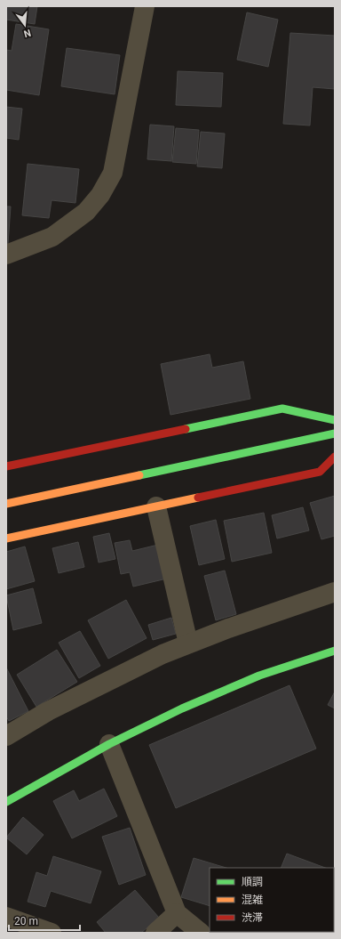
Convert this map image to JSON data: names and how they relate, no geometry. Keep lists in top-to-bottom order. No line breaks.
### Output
{"legend":["順調","混雑","渋滞"],"scale_bar":"20 m","north":"bottom"}
